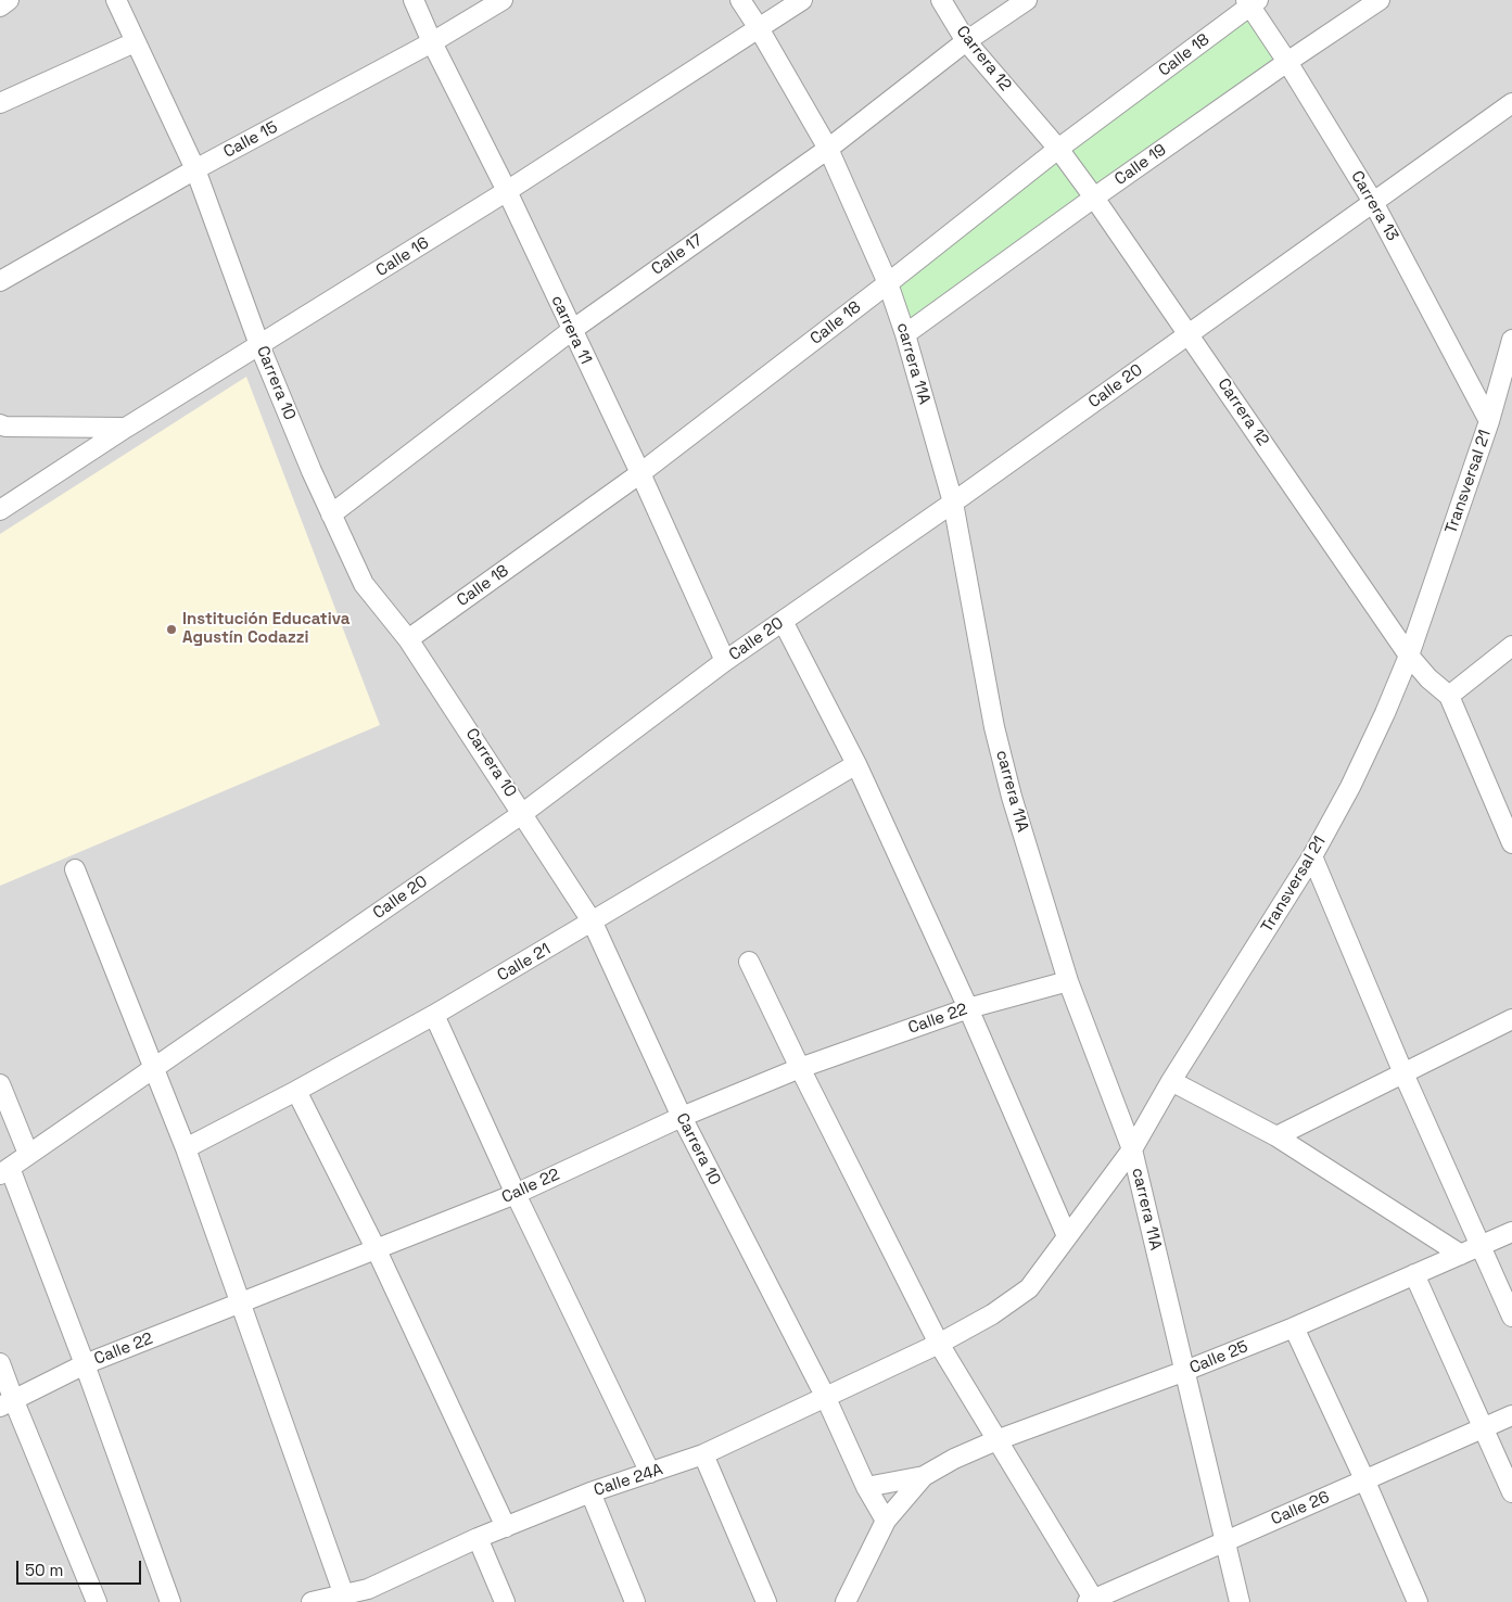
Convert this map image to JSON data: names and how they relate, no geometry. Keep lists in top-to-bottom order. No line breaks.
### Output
{"streets":{"street":["Calle 18","Carrera 12","Calle 15","Calle 19","Carrera 13","Calle 17","Calle 16","carrera 11","carrera 11A","Carrera 10","Calle 20","Transversal 21","Calle 21","Calle 22","Calle 25","Calle 24A","Calle 26"]},"crossings":[["Calle 18","Carrera 12"],["Calle 18","Carrera 13"],["Calle 18","carrera 11"],["Calle 18","carrera 11A"],["Calle 18","Carrera 10"],["Carrera 12","Calle 19"],["Carrera 12","Calle 17"],["Carrera 12","Calle 20"],["Carrera 12","Transversal 21"],["Calle 15","carrera 11"],["Calle 15","Carrera 10"],["Calle 19","Carrera 13"],["Calle 19","carrera 11A"],["Carrera 13","Calle 20"],["Carrera 13","Transversal 21"],["Calle 17","carrera 11"],["Calle 17","carrera 11A"],["Calle 17","Carrera 10"],["Calle 16","carrera 11"],["Calle 16","carrera 11A"],["Calle 16","Carrera 10"],["carrera 11","Calle 20"],["carrera 11A","Calle 20"],["carrera 11A","Transversal 21"],["carrera 11A","Calle 22"],["carrera 11A","Calle 25"],["carrera 11A","Calle 26"],["Carrera 10","Calle 20"],["Carrera 10","Calle 21"],["Carrera 10","Calle 22"],["Carrera 10","Calle 25"],["Carrera 10","Calle 24A"],["Transversal 21","Calle 24A"]],"places":["Institución Educativa Agustín Codazzi"],"scale_bar":"50 m"}
